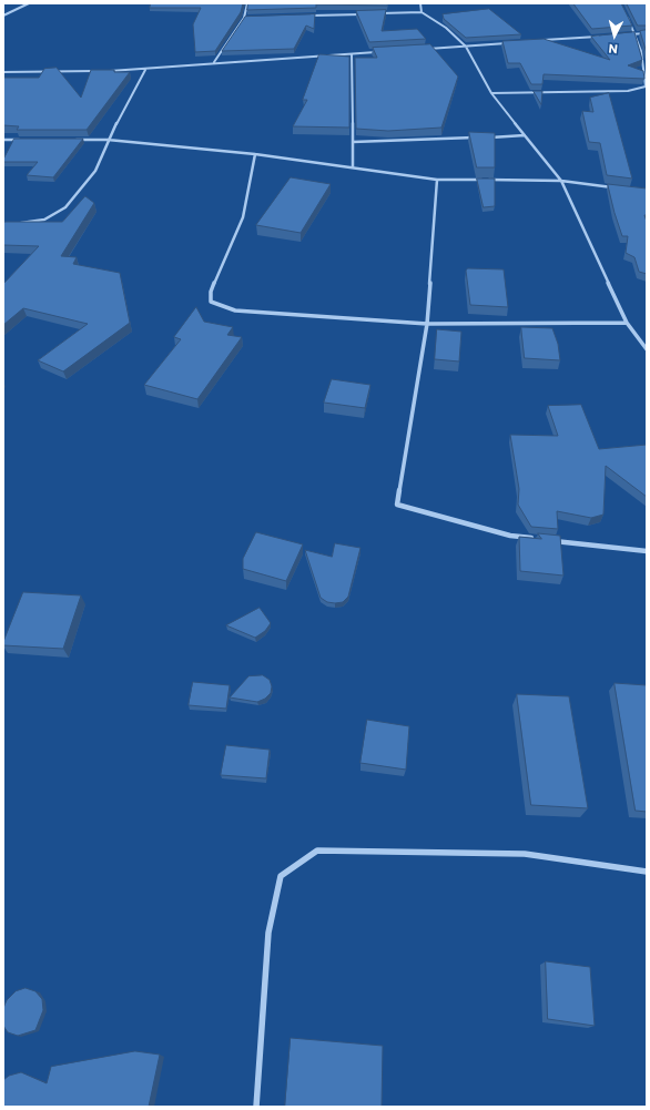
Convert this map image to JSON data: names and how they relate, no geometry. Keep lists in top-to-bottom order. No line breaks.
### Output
{"north":"bottom"}
